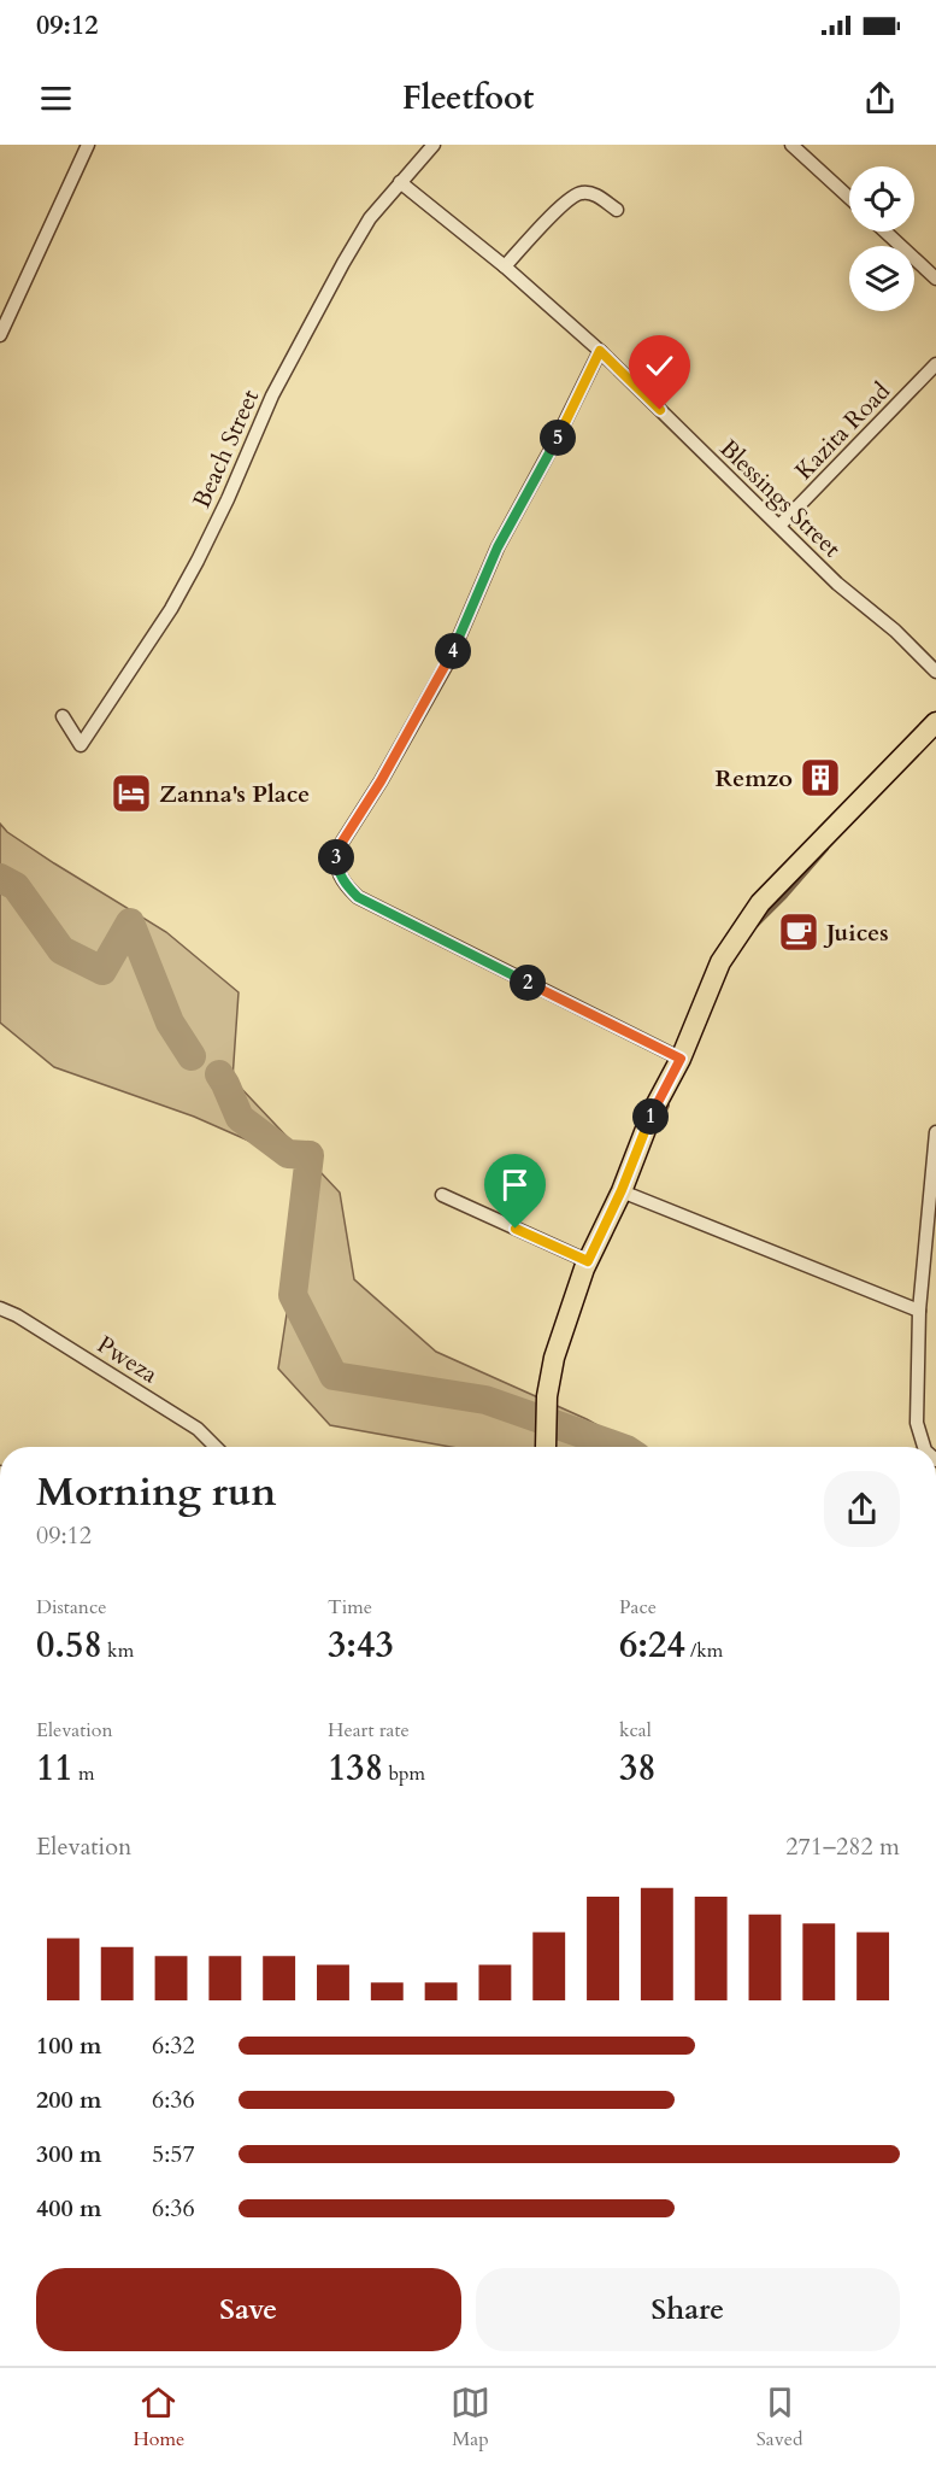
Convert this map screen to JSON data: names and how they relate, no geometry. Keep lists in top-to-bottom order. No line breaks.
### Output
{"streets":{"street":["Kazita Road","Beach Street","Blessings Street","Pweza"]},"crossings":[["Kazita Road","Blessings Street"],["Beach Street","Blessings Street"]],"places":{"building":["Remzo"],"hotel":["Zanna's Place"],"cafe":["Juices"]},"page":{"status":"09:12","header":"Fleetfoot","pins":["5","4","3","2","1"],"heading":["Morning run","09:12"],"stats":[["Distance","0.58 km"],["Time","3:43"],["Pace","6:24 /km"],["Elevation","11 m"],["Heart rate","138 bpm"],["kcal","38"]],"chart":["Elevation","271–282 m"],"list":[{"name":"100 m","note":"6:32"},{"name":"200 m","note":"6:36"},{"name":"300 m","note":"5:57"},{"name":"400 m","note":"6:36"}],"buttons":["Save","Share"],"tabs":["Home","Map","Saved"]}}
